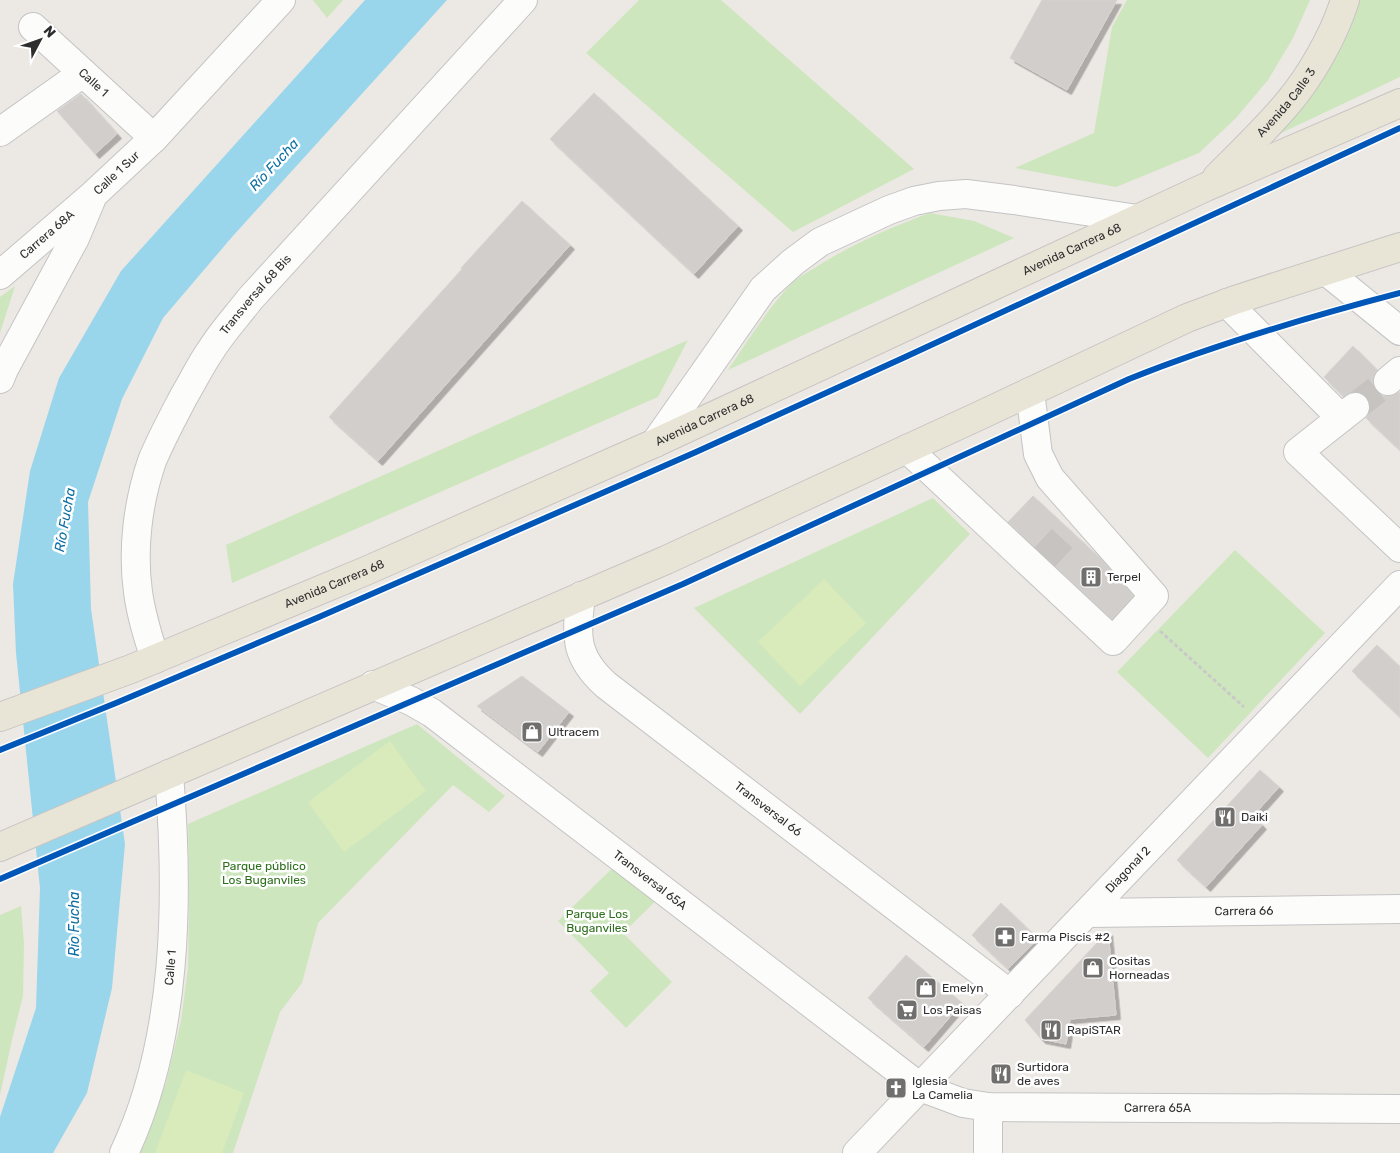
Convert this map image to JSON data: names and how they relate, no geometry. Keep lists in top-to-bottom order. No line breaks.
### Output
{"streets":{"main road":["Avenida Calle 3","Avenida Carrera 68"],"street":["Calle 1","Calle 1 Sur","Carrera 68A","Transversal 68 Bis","Transversal 66","Diagonal 2","Transversal 65A","Carrera 66","Carrera 65A"]},"crossings":[["Calle 1","Calle 1 Sur"],["Avenida Calle 3","Avenida Carrera 68"],["Calle 1 Sur","Carrera 68A"],["Avenida Carrera 68","Transversal 68 Bis"],["Transversal 66","Diagonal 2"],["Diagonal 2","Transversal 65A"],["Diagonal 2","Carrera 66"],["Diagonal 2","Carrera 65A"],["Transversal 65A","Carrera 65A"]],"water":["Río Fucha"],"parks":["Parque público Los Buganviles","Parque Los Buganviles"],"places":{"building":["Terpel"],"shop":["Ultracem","Cositas Horneadas","Emelyn"],"restaurant":["Daiki","RapiSTAR","Surtidora de aves"],"pharmacy":["Farma Piscis #2"],"supermarket":["Los Paisas"],"church":["Iglesia La Camelia"]},"north":"top right"}
